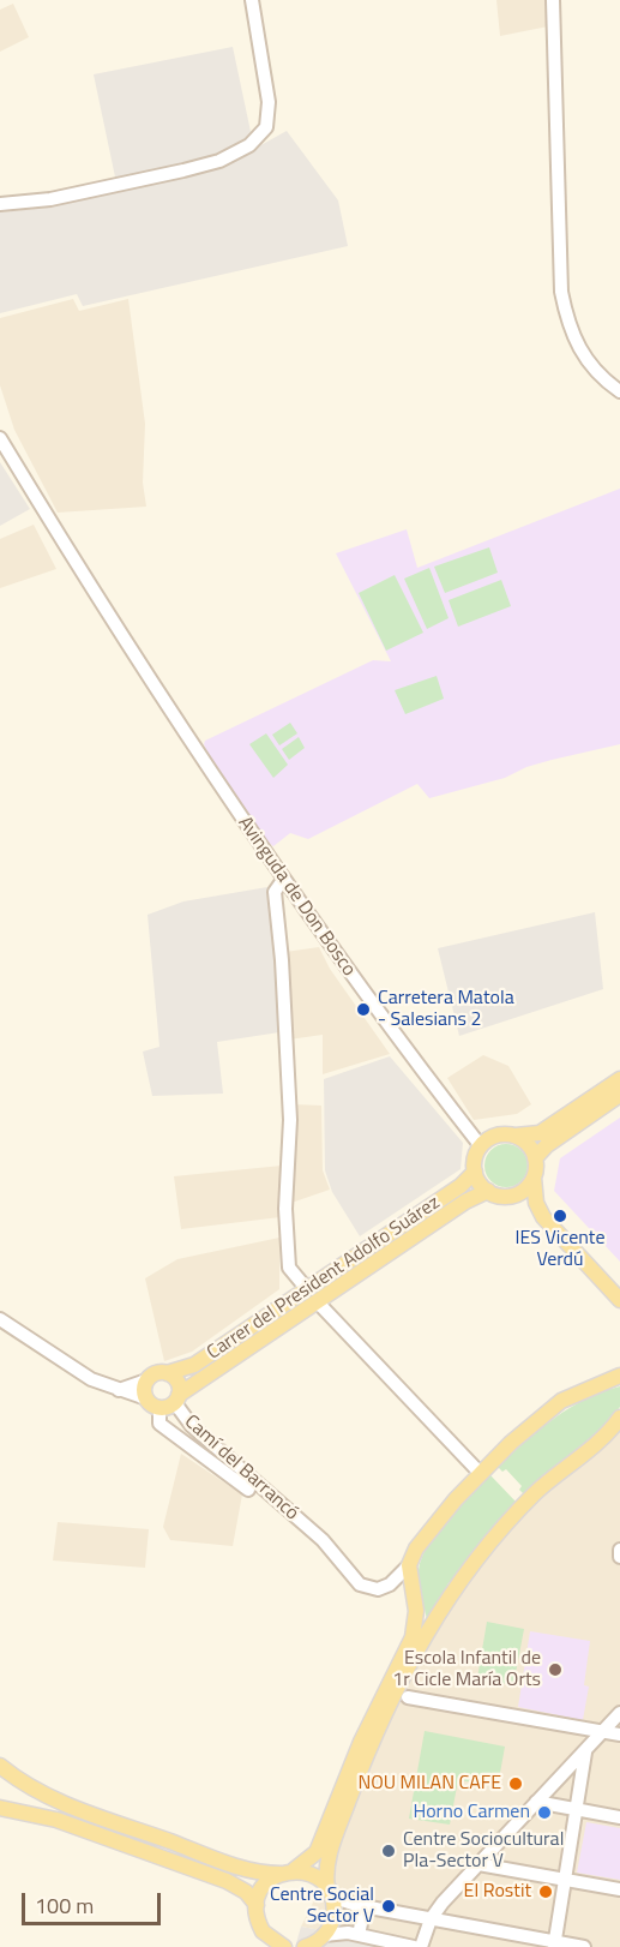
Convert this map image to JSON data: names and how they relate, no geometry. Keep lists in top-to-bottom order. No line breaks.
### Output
{"streets":{"main road":["Carrer del President Adolfo Suárez"],"street":["Avinguda de Don Bosco","Camí del Barrancó"]},"crossings":[["Avinguda de Don Bosco","Carrer del President Adolfo Suárez"],["Carrer del President Adolfo Suárez","Camí del Barrancó"]],"places":["Carretera Matola - Salesians 2","IES Vicente Verdú","Escola Infantil de 1r Cicle María Orts","NOU MILAN CAFE","Horno Carmen","Centre Sociocultural Pla-Sector V","El Rostit","Centre Social Sector V"],"scale_bar":"100 m"}
